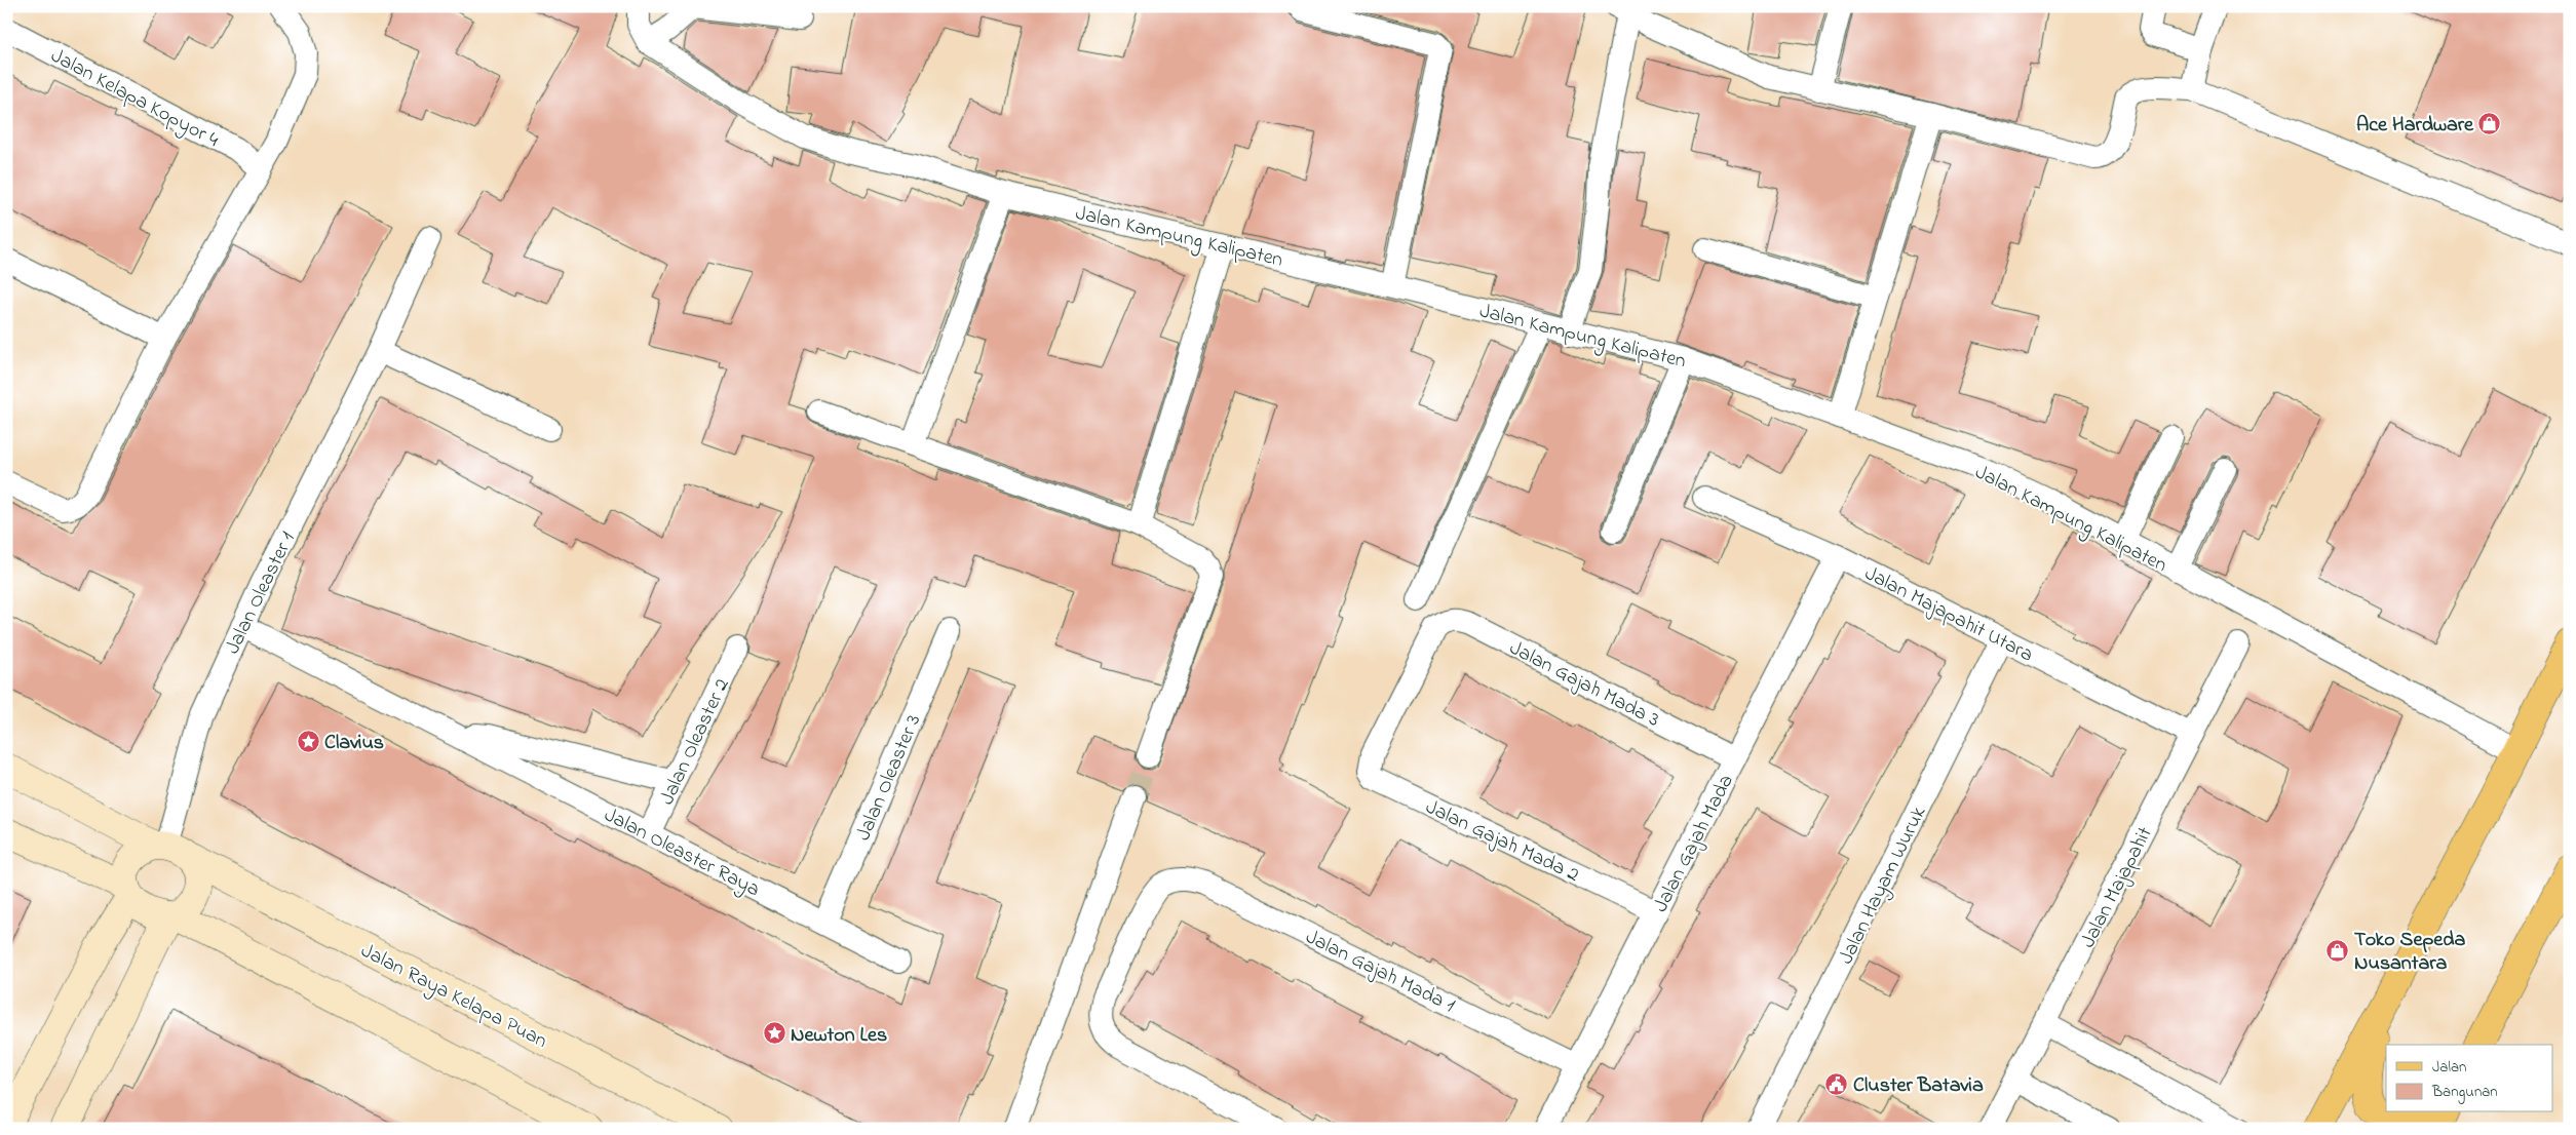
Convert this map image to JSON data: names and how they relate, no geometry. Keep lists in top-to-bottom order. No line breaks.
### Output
{"streets":{"street":["Jalan Kelapa Kopyor 4","Jalan Kampung Kalipaten","Jalan Oleaster 1","Jalan Majapahit Utara","Jalan Gajah Mada 3","Jalan Oleaster 2","Jalan Oleaster 3","Jalan Gajah Mada 2","Jalan Gajah Mada","Jalan Oleaster Raya","Jalan Hayam Wuruk","Jalan Majapahit","Jalan Gajah Mada 1","Jalan Raya Kelapa Puan"]},"crossings":[["Jalan Oleaster 1","Jalan Oleaster Raya"],["Jalan Oleaster 1","Jalan Raya Kelapa Puan"],["Jalan Majapahit Utara","Jalan Gajah Mada"],["Jalan Majapahit Utara","Jalan Hayam Wuruk"],["Jalan Majapahit Utara","Jalan Majapahit"],["Jalan Gajah Mada 3","Jalan Gajah Mada 2"],["Jalan Gajah Mada 3","Jalan Gajah Mada"],["Jalan Oleaster 2","Jalan Oleaster Raya"],["Jalan Oleaster 3","Jalan Oleaster Raya"],["Jalan Gajah Mada 2","Jalan Gajah Mada"],["Jalan Gajah Mada","Jalan Gajah Mada 1"]],"places":{"shop":["Ace Hardware","Toko Sepeda Nusantara"],"place":["Clavius","Newton Les"],"public building":["Cluster Batavia"]},"legend":["Jalan","Bangunan"]}
